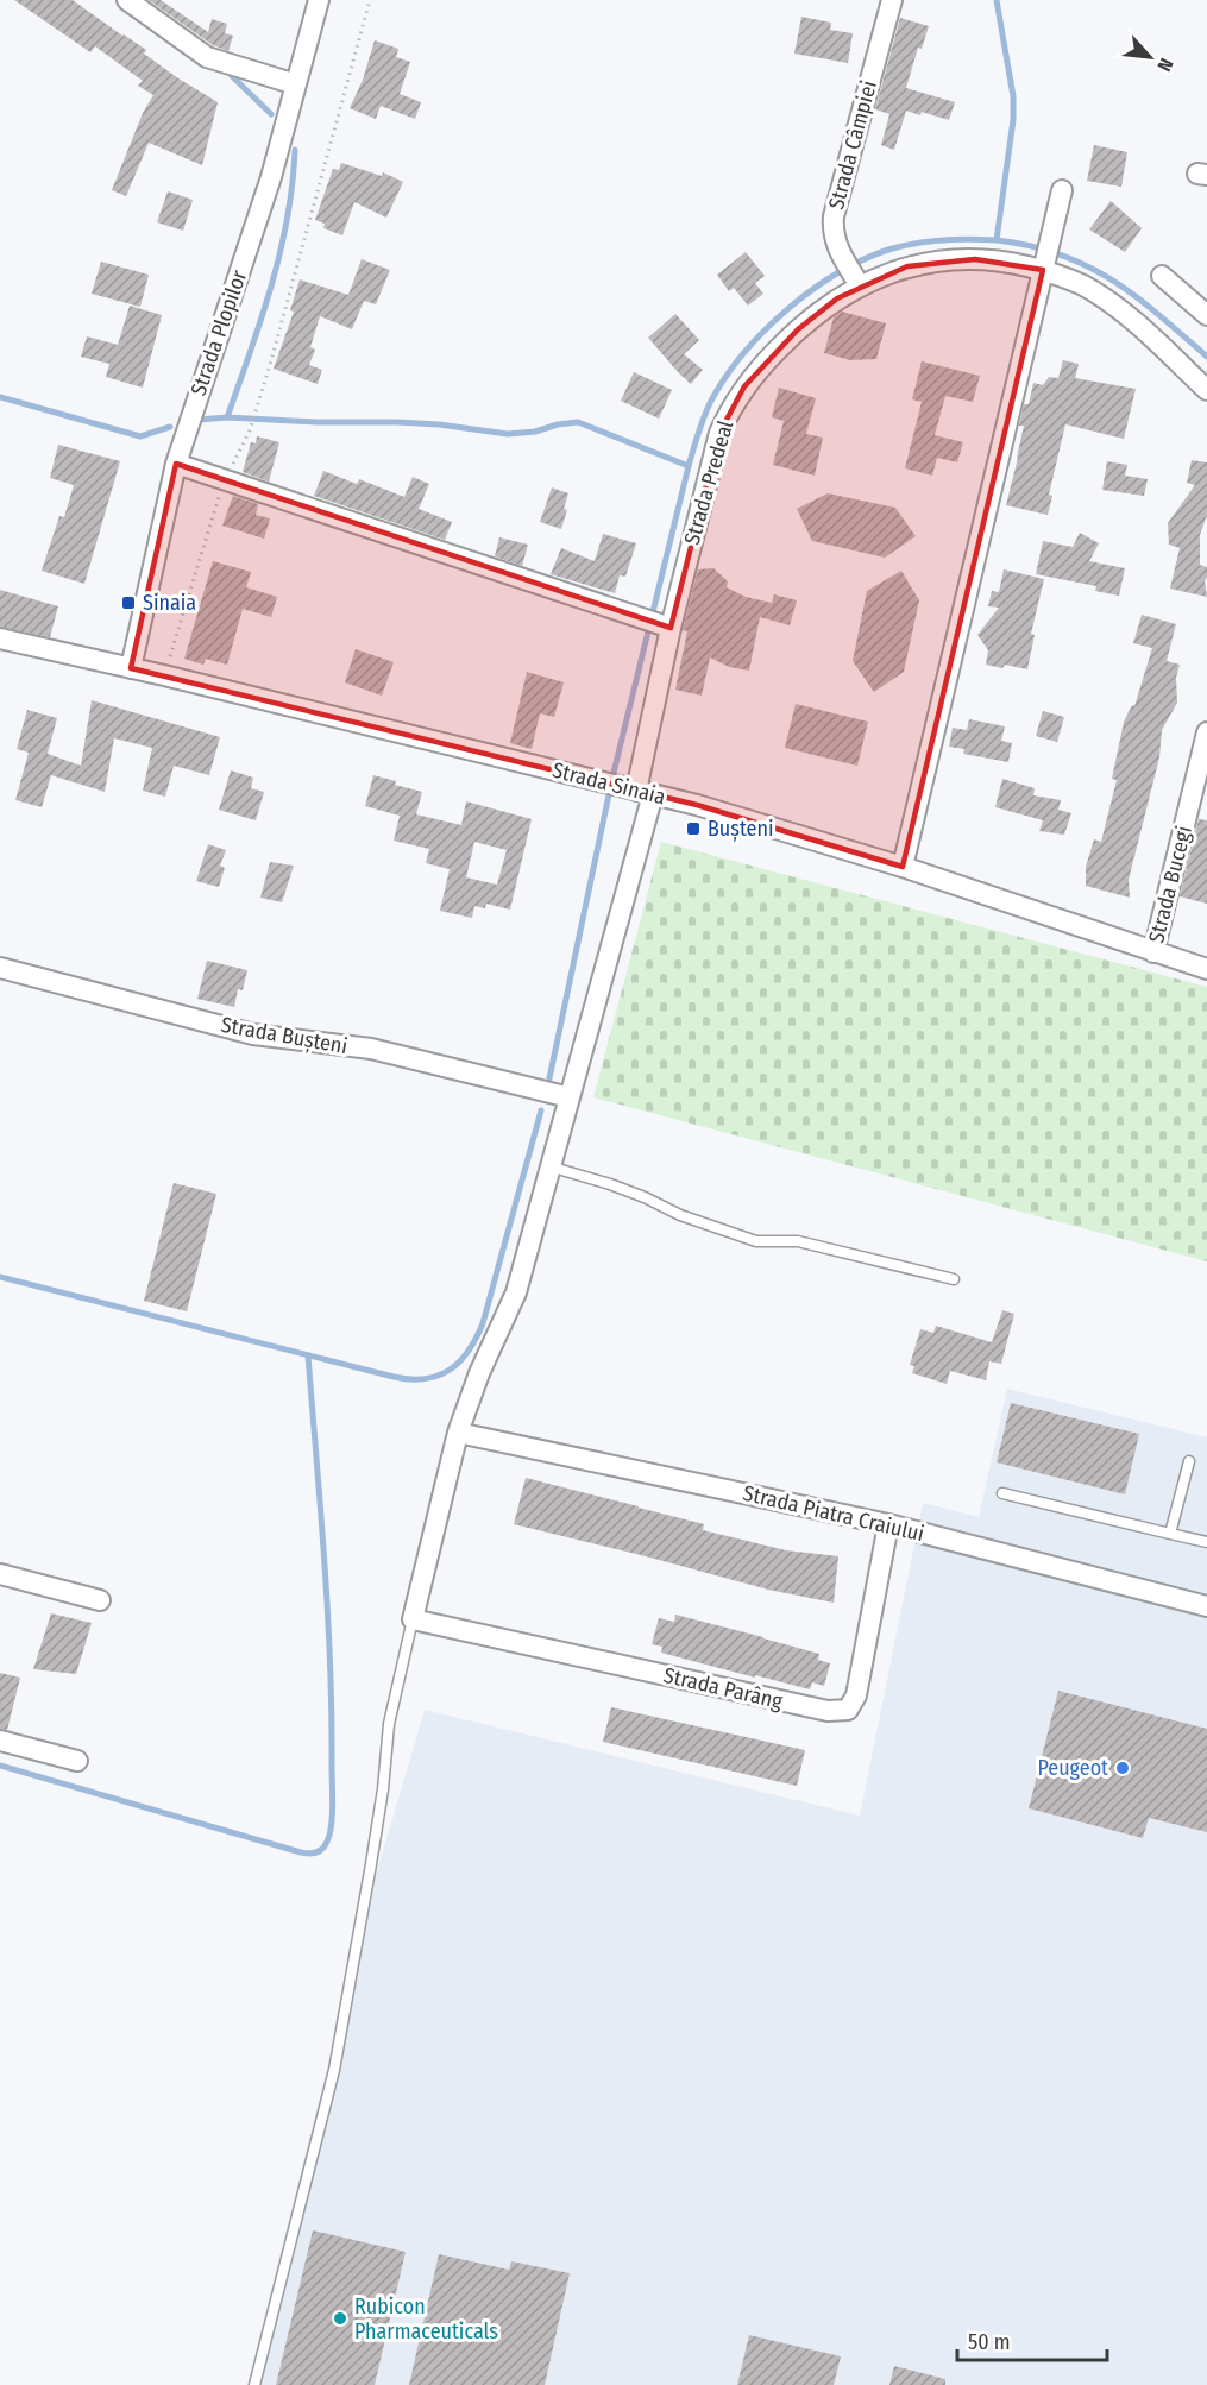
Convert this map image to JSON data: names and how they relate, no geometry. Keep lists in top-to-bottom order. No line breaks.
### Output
{"streets":{"street":["Strada Câmpiei","Strada Plopilor","Strada Predeal","Strada Sinaia","Strada Bucegi","Strada Bușteni","Strada Piatra Craiului","Strada Parâng"]},"crossings":[["Strada Câmpiei","Strada Predeal"],["Strada Plopilor","Strada Sinaia"],["Strada Predeal","Strada Sinaia"],["Strada Predeal","Strada Bușteni"],["Strada Predeal","Strada Piatra Craiului"],["Strada Predeal","Strada Parâng"],["Strada Sinaia","Strada Bucegi"],["Strada Piatra Craiului","Strada Parâng"]],"places":{"transit":["Sinaia","Bușteni"],"other":["Peugeot","Rubicon Pharmaceuticals"]},"scale_bar":"50 m","north":"bottom right"}
